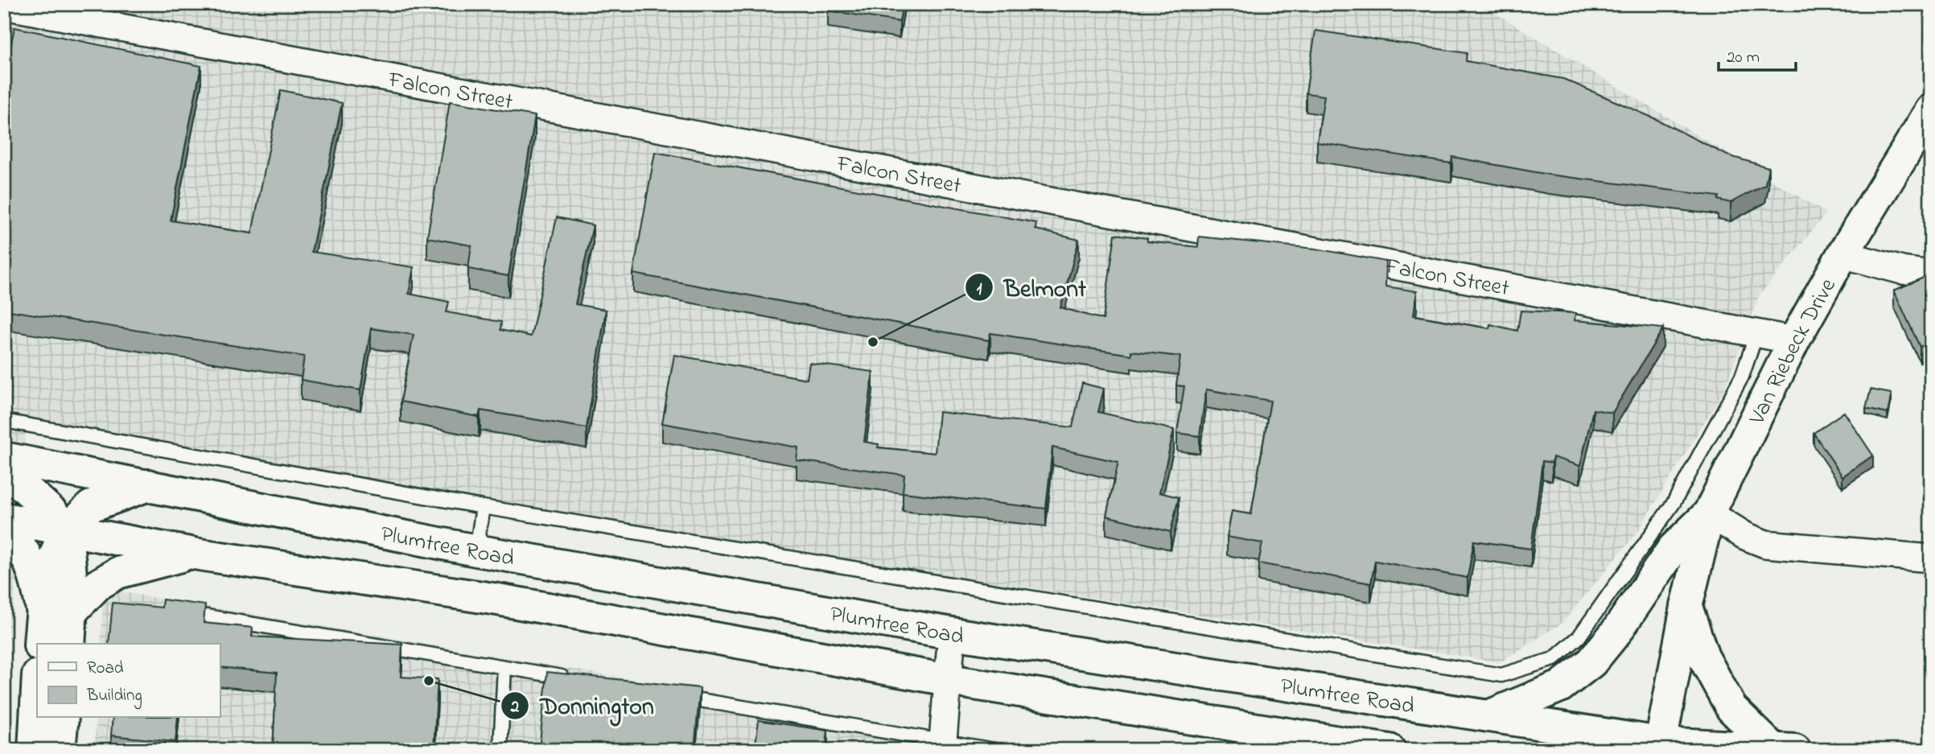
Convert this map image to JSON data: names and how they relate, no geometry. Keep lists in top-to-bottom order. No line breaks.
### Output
{"streets":{"main road":["Van Riebeck Drive","Plumtree Road"],"street":["Falcon Street"]},"crossings":[["Falcon Street","Van Riebeck Drive"],["Van Riebeck Drive","Plumtree Road"]],"places":["Belmont","Donnington"],"legend":["Road","Building"],"scale_bar":"20 m"}
